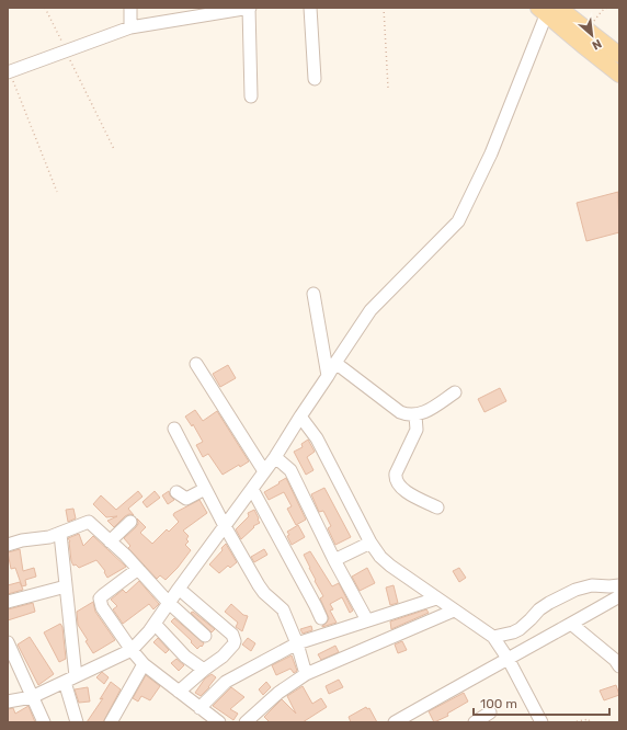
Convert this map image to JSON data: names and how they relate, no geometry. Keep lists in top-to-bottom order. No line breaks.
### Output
{"scale_bar":"100 m","north":"bottom right"}
